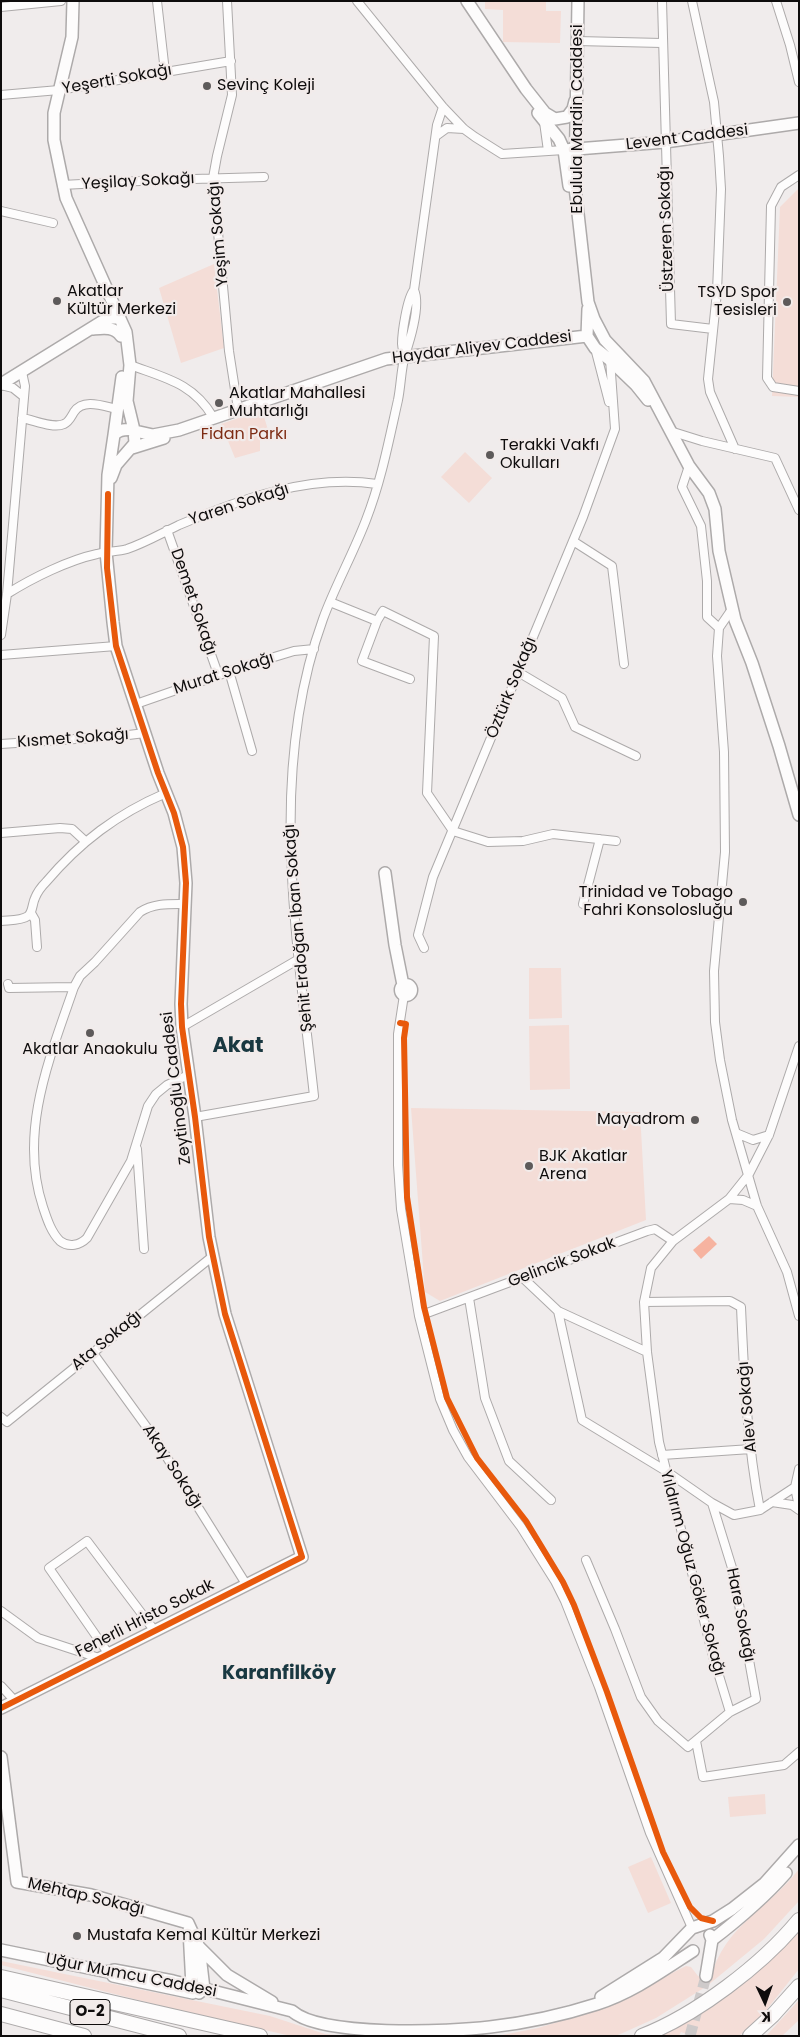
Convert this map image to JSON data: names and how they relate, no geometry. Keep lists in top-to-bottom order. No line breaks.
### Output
{"streets":{"highway":["O-2"],"street":["Yeşerti Sokağı","Ebulula Mardin Caddesi","Levent Caddesi","Yeşilay Sokağı","Üstzeren Sokağı","Yeşim Sokağı","Haydar Aliyev Caddesi","Yaren Sokağı","Demet Sokağı","Murat Sokağı","Öztürk Sokağı","Kısmet Sokağı","Şehit Erdoğan İban Sokağı","Zeytinoğlu Caddesi","Gelincik Sokak","Ata Sokağı","Alev Sokağı","Akay Sokağı","Yıldırım Oğuz Göker Sokağı","Hare Sokağı","Fenerli Hristo Sokak","Mehtap Sokağı","Uğur Mumcu Caddesi"]},"crossings":[["Yeşerti Sokağı","Yeşim Sokağı"],["Ebulula Mardin Caddesi","Levent Caddesi"],["Ebulula Mardin Caddesi","Öztürk Sokağı"],["Levent Caddesi","Üstzeren Sokağı"],["Yeşilay Sokağı","Yeşim Sokağı"],["Yeşim Sokağı","Haydar Aliyev Caddesi"],["Haydar Aliyev Caddesi","Şehit Erdoğan İban Sokağı"],["Yaren Sokağı","Demet Sokağı"],["Yaren Sokağı","Şehit Erdoğan İban Sokağı"],["Yaren Sokağı","Zeytinoğlu Caddesi"],["Demet Sokağı","Murat Sokağı"],["Murat Sokağı","Şehit Erdoğan İban Sokağı"],["Murat Sokağı","Zeytinoğlu Caddesi"],["Kısmet Sokağı","Zeytinoğlu Caddesi"],["Şehit Erdoğan İban Sokağı","Zeytinoğlu Caddesi"],["Zeytinoğlu Caddesi","Ata Sokağı"],["Zeytinoğlu Caddesi","Fenerli Hristo Sokak"],["Gelincik Sokak","Yıldırım Oğuz Göker Sokağı"],["Ata Sokağı","Akay Sokağı"],["Alev Sokağı","Yıldırım Oğuz Göker Sokağı"],["Akay Sokağı","Fenerli Hristo Sokak"],["Yıldırım Oğuz Göker Sokağı","Hare Sokağı"]],"districts":["Akat","Karanfilköy"],"parks":["Fidan Parkı"],"places":["Sevinç Koleji","Akatlar Kültür Merkezi","TSYD Spor Tesisleri","Akatlar Mahallesi Muhtarlığı","Terakki Vakfı Okulları","Trinidad ve Tobago Fahri Konsolosluğu","Akatlar Anaokulu","Mayadrom","BJK Akatlar Arena","Mustafa Kemal Kültür Merkezi"],"north":"bottom"}
